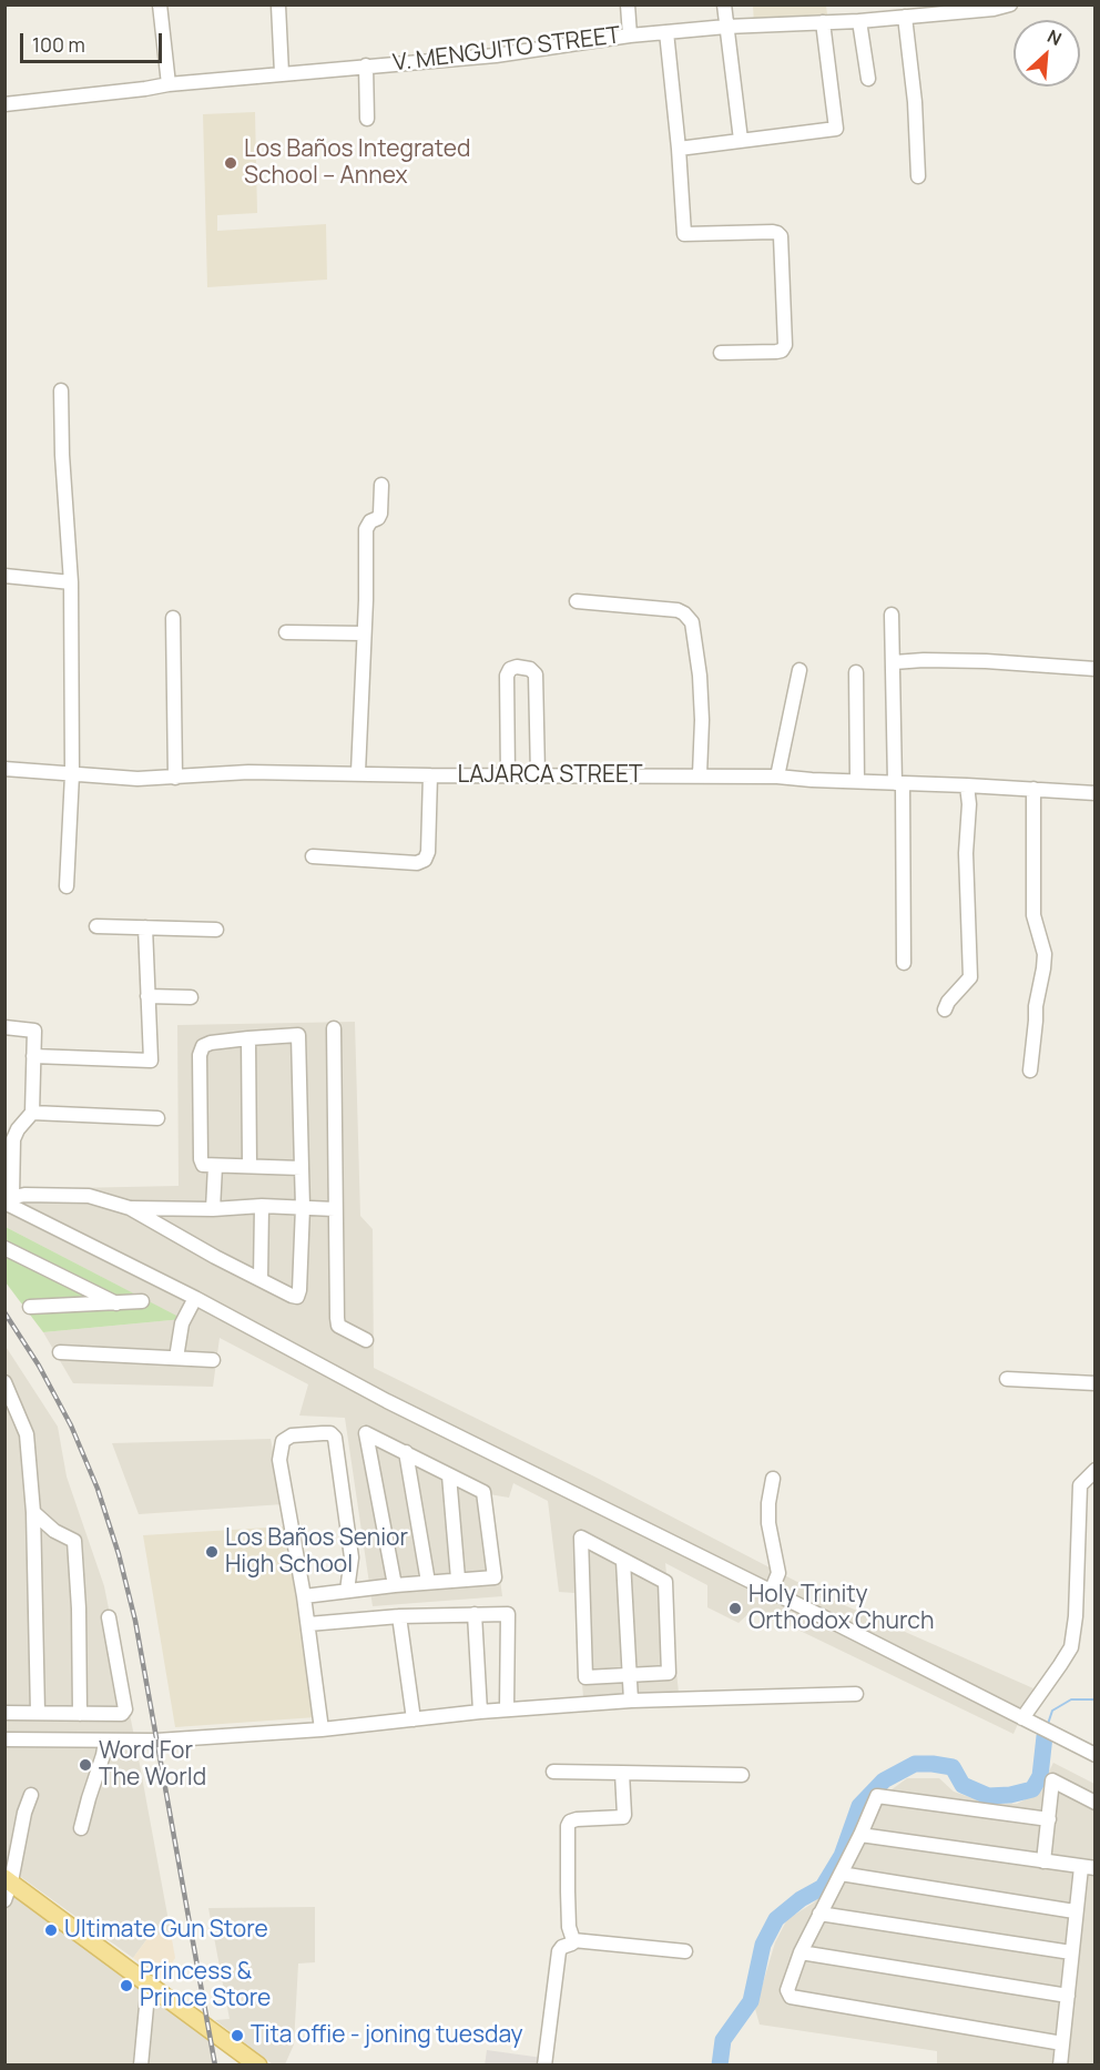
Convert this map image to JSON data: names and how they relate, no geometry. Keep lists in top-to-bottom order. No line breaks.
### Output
{"streets":{"street":["V. MENGUITO STREET","LAJARCA STREET"]},"places":["Los Baños Integrated School – Annex","Los Baños Senior High School","Holy Trinity Orthodox Church","Word For The World","Ultimate Gun Store","Princess & Prince Store","Tita offie - joning tuesday"],"scale_bar":"100 m","north":"top right"}
